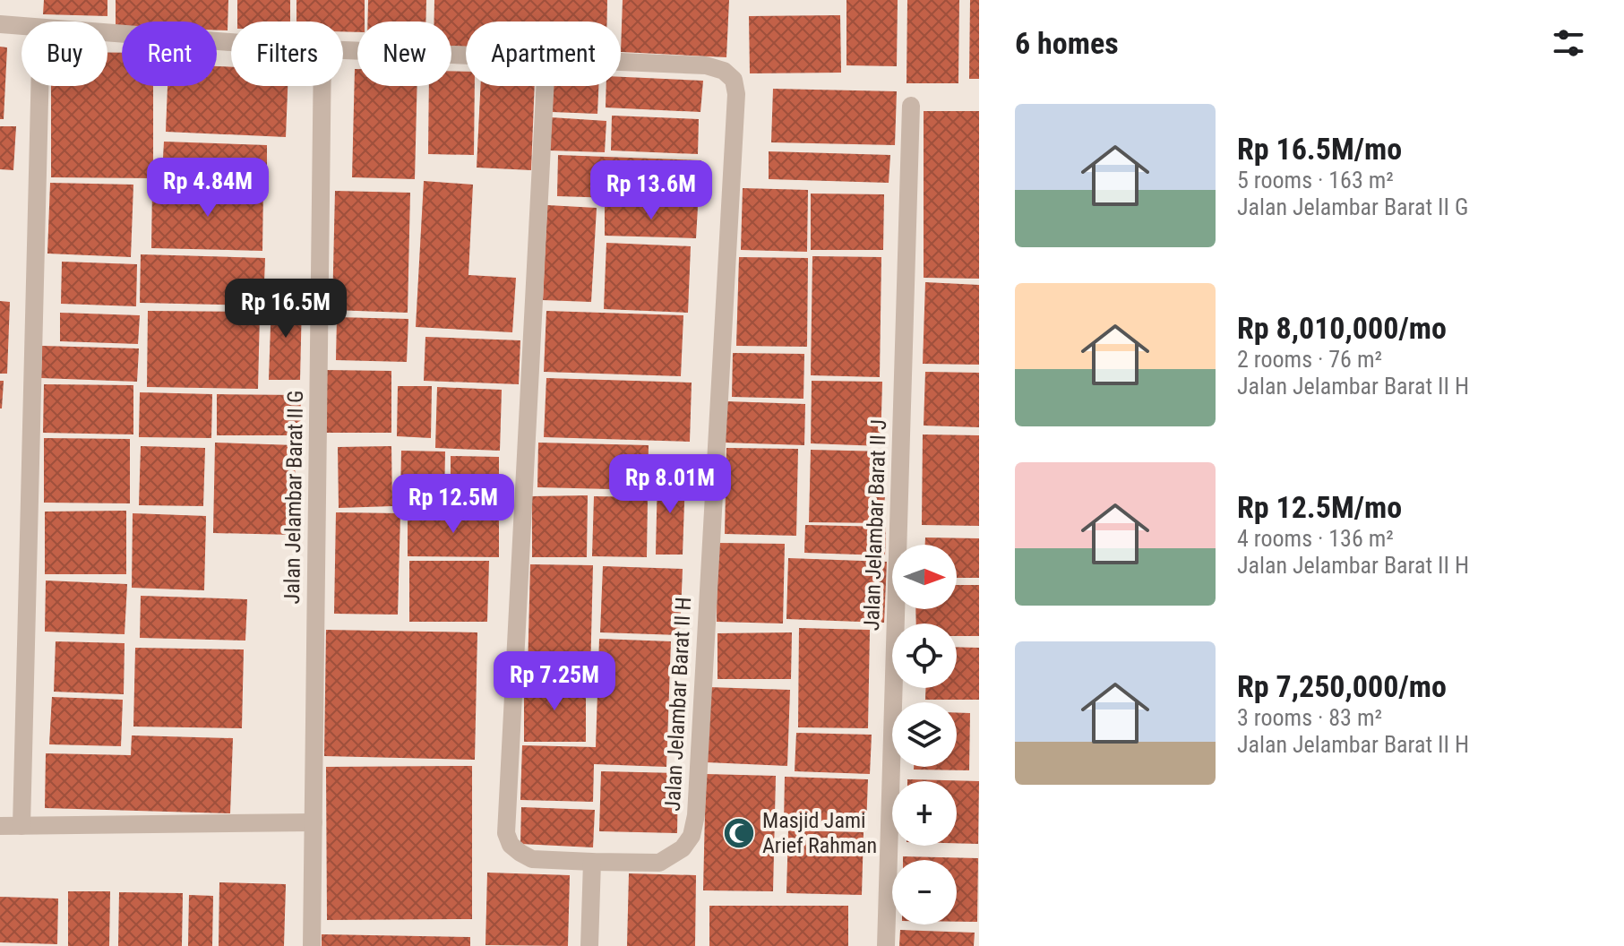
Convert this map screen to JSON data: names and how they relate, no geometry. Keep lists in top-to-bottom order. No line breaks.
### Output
{"streets":{"street":["Jalan Jelambar Barat II G","Jalan Jelambar Barat II J","Jalan Jelambar Barat II H"]},"places":{"mosque":["Masjid Jami Arief Rahman"]},"north":"right","page":{"heading":"6 homes","chip":["Buy","Rent","Filters","New","Apartment"],"list":[{"name":"Rp 16.5M/mo","note":"5 rooms · 163 m² · Jalan Jelambar Barat II G"},{"name":"Rp 8,010,000/mo","note":"2 rooms · 76 m² · Jalan Jelambar Barat II H"},{"name":"Rp 12.5M/mo","note":"4 rooms · 136 m² · Jalan Jelambar Barat II H"},{"name":"Rp 7,250,000/mo","note":"3 rooms · 83 m² · Jalan Jelambar Barat II H"}],"price":["Rp 4.84M","Rp 13.6M","Rp 16.5M","Rp 8.01M","Rp 12.5M","Rp 7.25M"],"map_buttons":["+","−"]}}
